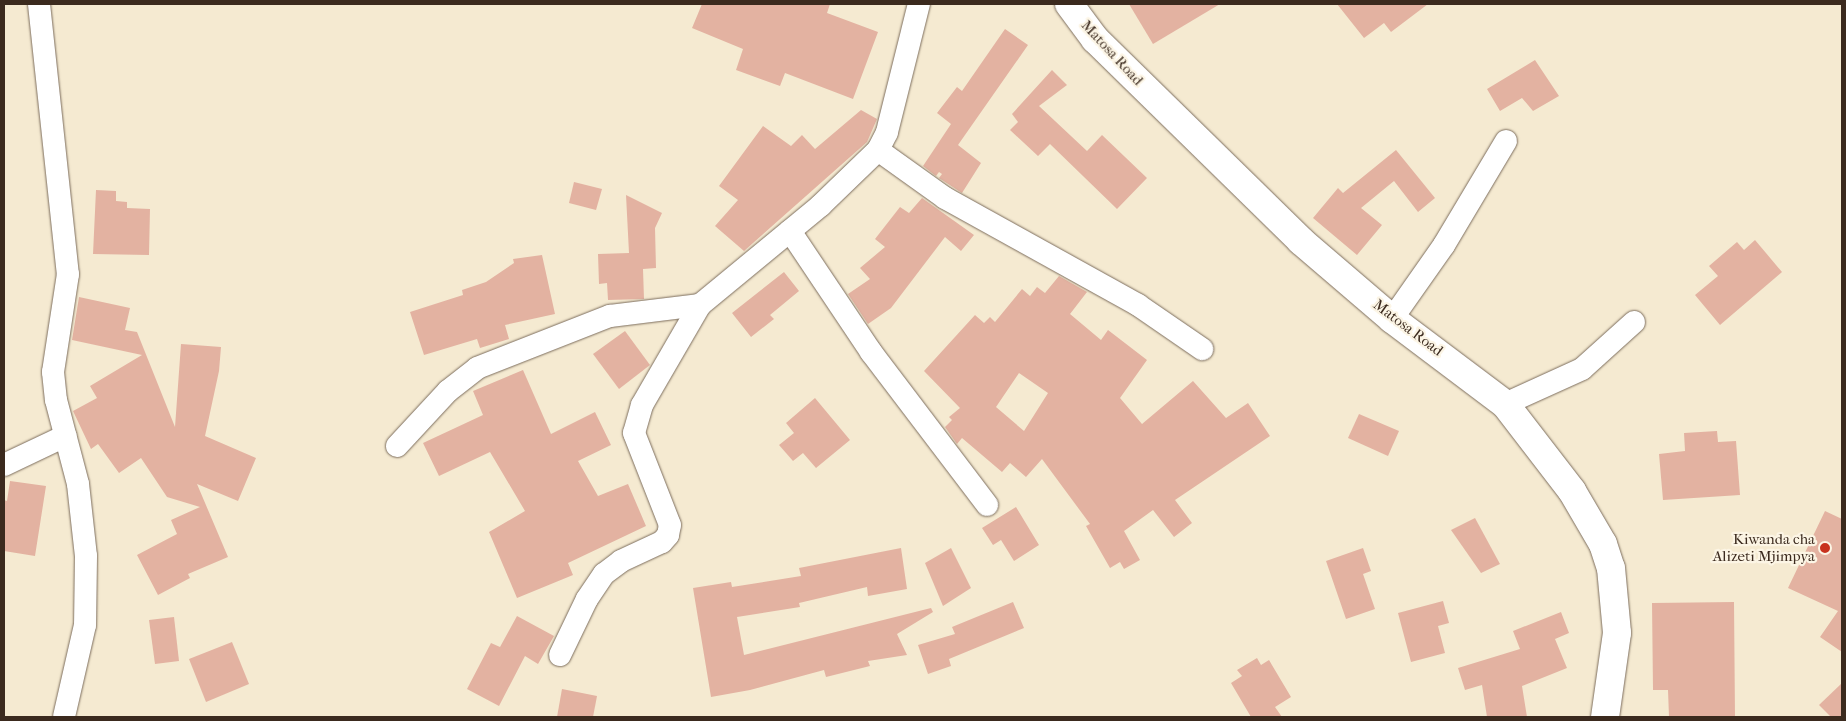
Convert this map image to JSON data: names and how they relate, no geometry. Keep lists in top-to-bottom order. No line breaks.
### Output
{"streets":{"street":["Matosa Road"]},"places":["Kiwanda cha Alizeti Mjimpya"]}
